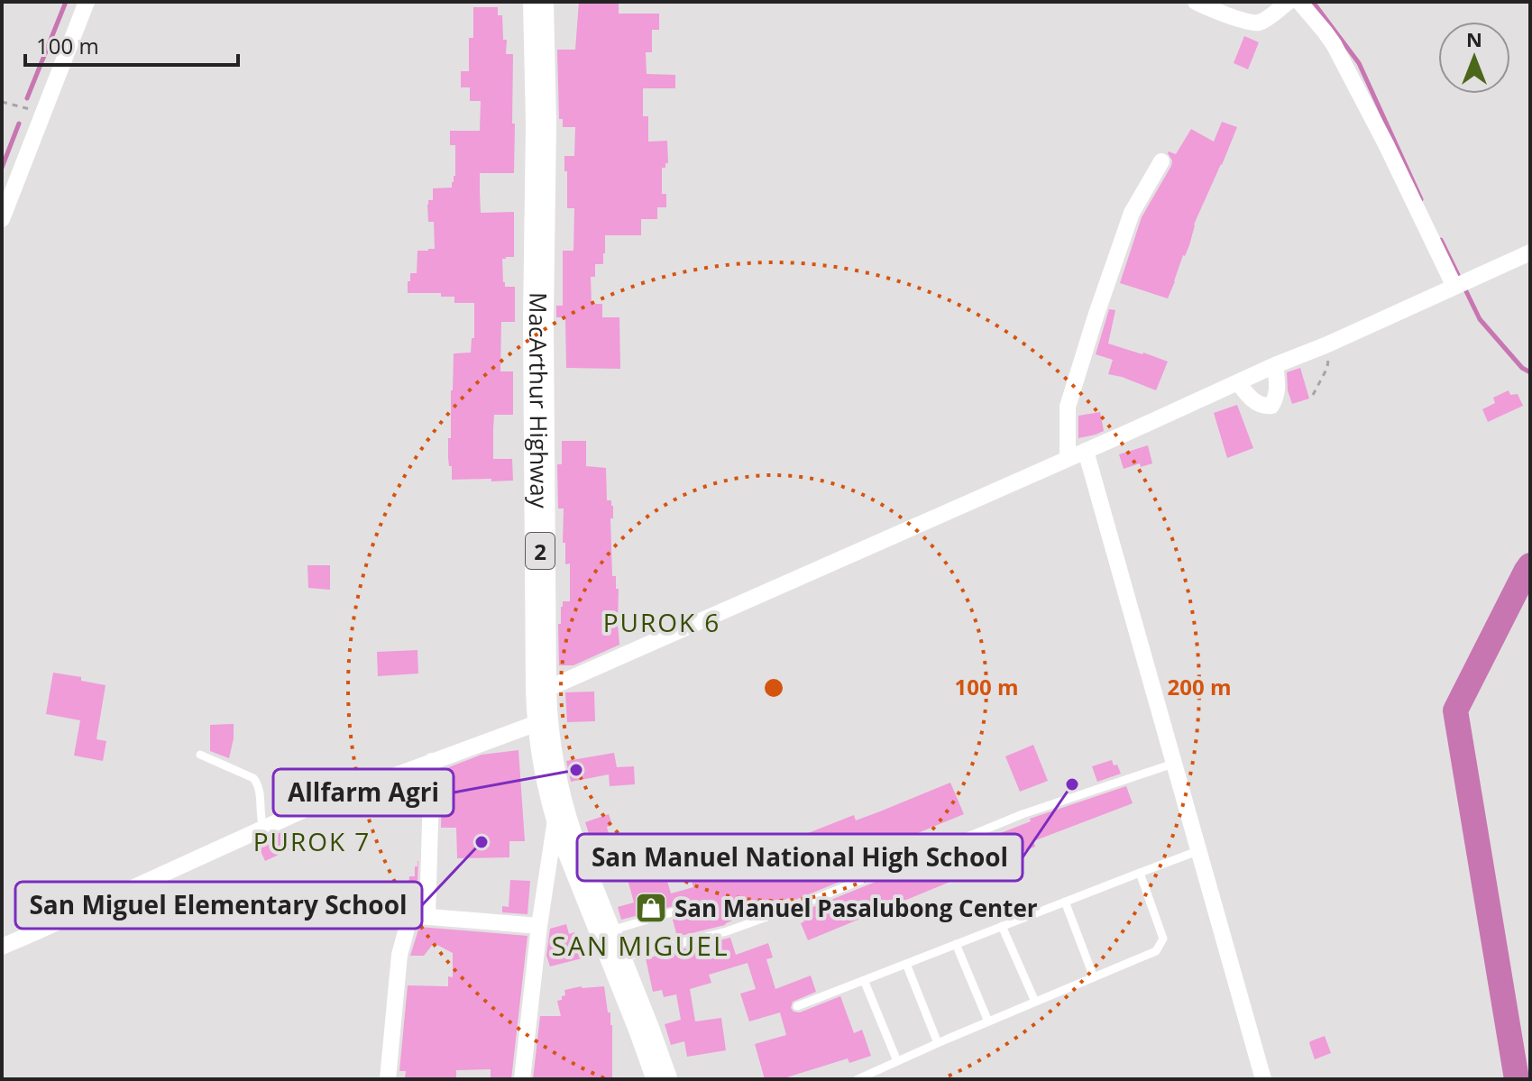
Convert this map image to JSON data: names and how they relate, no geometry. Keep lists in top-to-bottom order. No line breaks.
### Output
{"streets":{"highway":["MacArthur Highway","2"]},"districts":["PUROK 6","PUROK 7","SAN MIGUEL"],"places":{"other":["Allfarm Agri","San Manuel National High School","San Miguel Elementary School"],"shop":["San Manuel Pasalubong Center"]},"scale_bar":"100 m","north":"top","rings":["100 m","200 m"]}
